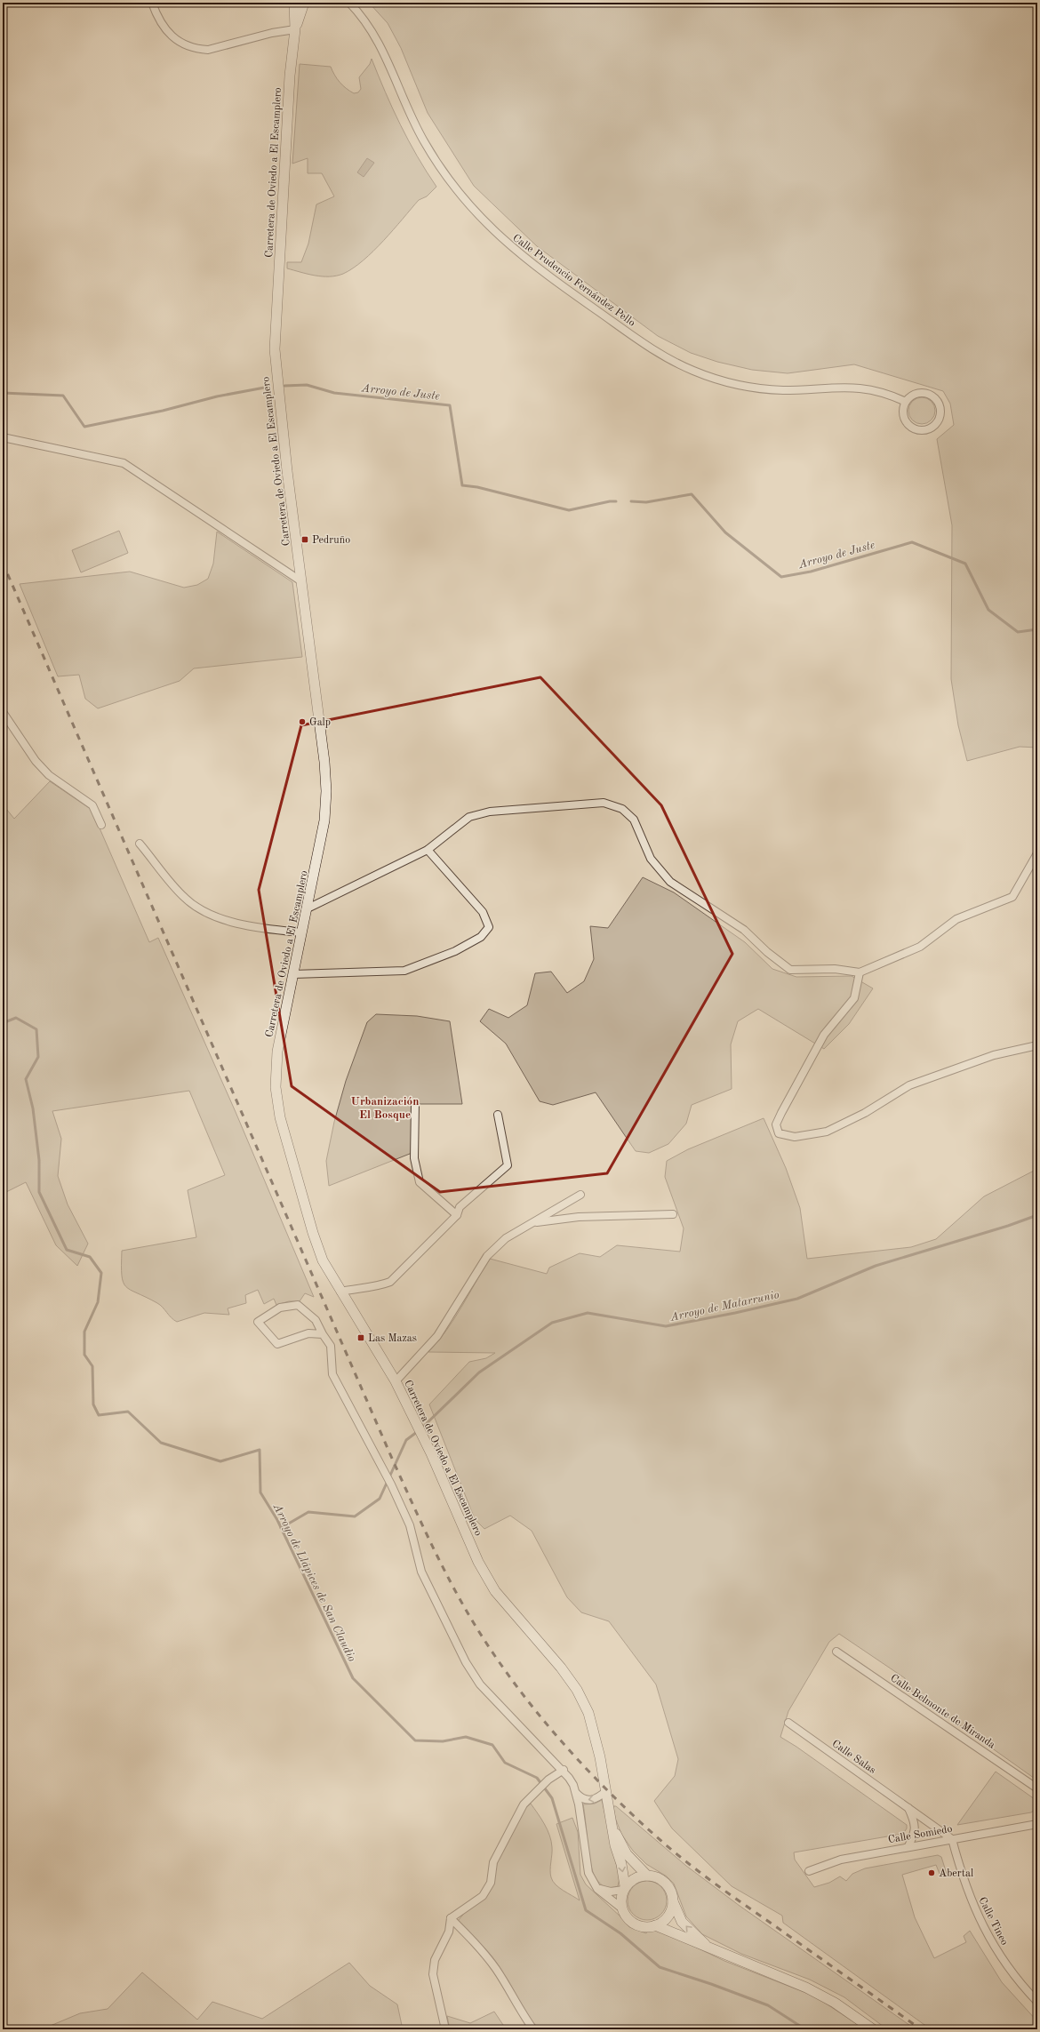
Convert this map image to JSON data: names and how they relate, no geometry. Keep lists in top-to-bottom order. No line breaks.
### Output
{"streets":{"street":["Carretera de Oviedo a El Escamplero","Calle Prudencio Fernández Pello","Calle Belmonte de Miranda","Calle Salas","Calle Somiedo","Calle Tineo"]},"crossings":[["Calle Salas","Calle Somiedo"],["Calle Salas","Calle Tineo"],["Calle Somiedo","Calle Tineo"]],"districts":["Urbanización El Bosque"],"water":["Arroyo de Juste","Arroyo de Matarrunio","Arroyo de Llápices de San Claudio"],"places":{"transit":["Pedruño","Las Mazas"],"other":["Galp","Abertal"]}}
